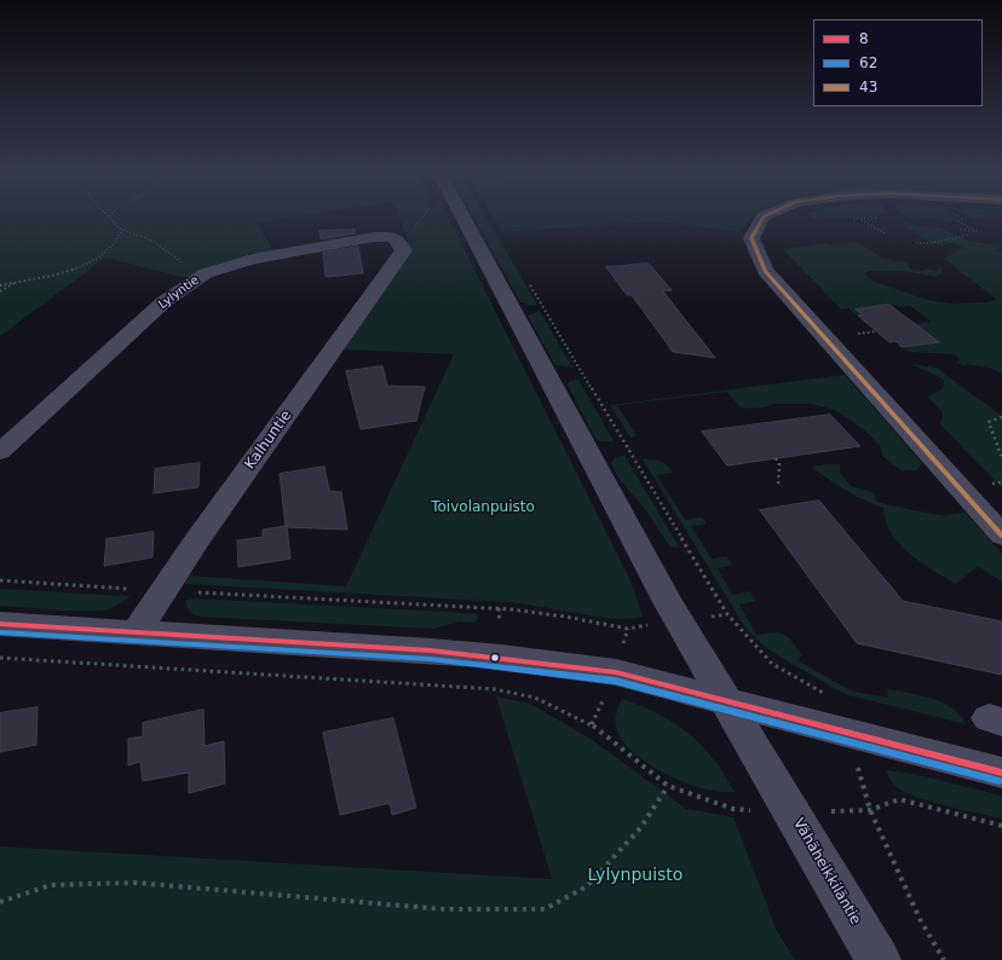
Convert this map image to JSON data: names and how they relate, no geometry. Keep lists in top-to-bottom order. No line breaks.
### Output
{"streets":{"street":["Lylyntie","Kalhuntie","Vähäheikkiläntie"]},"crossings":[["Lylyntie","Kalhuntie"]],"parks":["Toivolanpuisto","Lylynpuisto"],"lines":["transit line 43","transit line 8","transit line 62"],"legend":["8","62","43"]}
